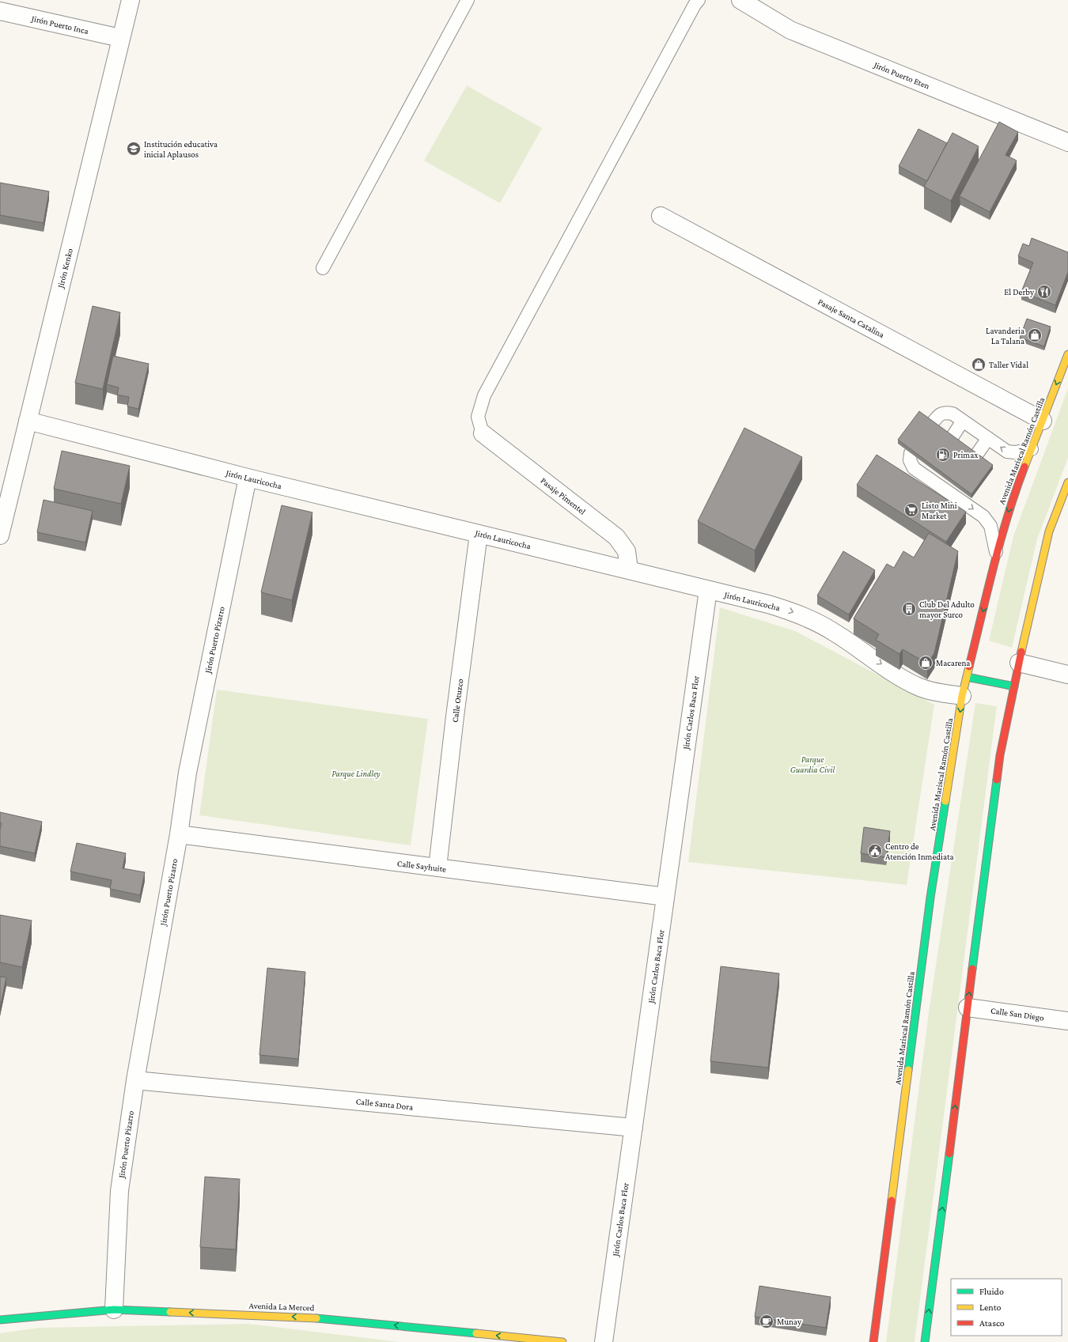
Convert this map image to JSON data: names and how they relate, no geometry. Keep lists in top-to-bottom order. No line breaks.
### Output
{"streets":{"main road":["Avenida Mariscal Ramón Castilla","Avenida La Merced"],"street":["Jirón Puerto Inca","Jirón Puerto Eten","Jirón Kenko","Pasaje Santa Catalina","Jirón Lauricocha","Pasaje Pimentel","Jirón Puerto Pizarro","Calle Otuzco","Jirón Carlos Baca Flor","Calle Sayhuite","Calle San Diego","Calle Santa Dora"]},"crossings":[["Jirón Puerto Inca","Jirón Kenko"],["Jirón Kenko","Jirón Lauricocha"],["Pasaje Santa Catalina","Avenida Mariscal Ramón Castilla"],["Avenida Mariscal Ramón Castilla","Jirón Lauricocha"],["Jirón Lauricocha","Pasaje Pimentel"],["Jirón Lauricocha","Jirón Puerto Pizarro"],["Jirón Lauricocha","Calle Otuzco"],["Jirón Lauricocha","Jirón Carlos Baca Flor"],["Jirón Puerto Pizarro","Calle Sayhuite"],["Jirón Puerto Pizarro","Calle Santa Dora"],["Jirón Puerto Pizarro","Avenida La Merced"],["Calle Otuzco","Calle Sayhuite"],["Jirón Carlos Baca Flor","Calle Sayhuite"],["Jirón Carlos Baca Flor","Calle Santa Dora"]],"one_way":["Avenida La Merced"],"parks":["Parque Guardia Civil","Parque Lindley"],"places":{"school or university":["Institución educativa inicial Aplausos"],"restaurant":["El Derby"],"shop":["Lavanderia La Talana","Taller Vidal","Macarena"],"fuel station":["Primax"],"supermarket":["Listo Mini Market"],"building":["Club Del Adulto mayor Surco"],"public building":["Centro de Atención Inmediata"],"cafe":["Munay"]},"legend":["Fluido","Lento","Atasco"]}
